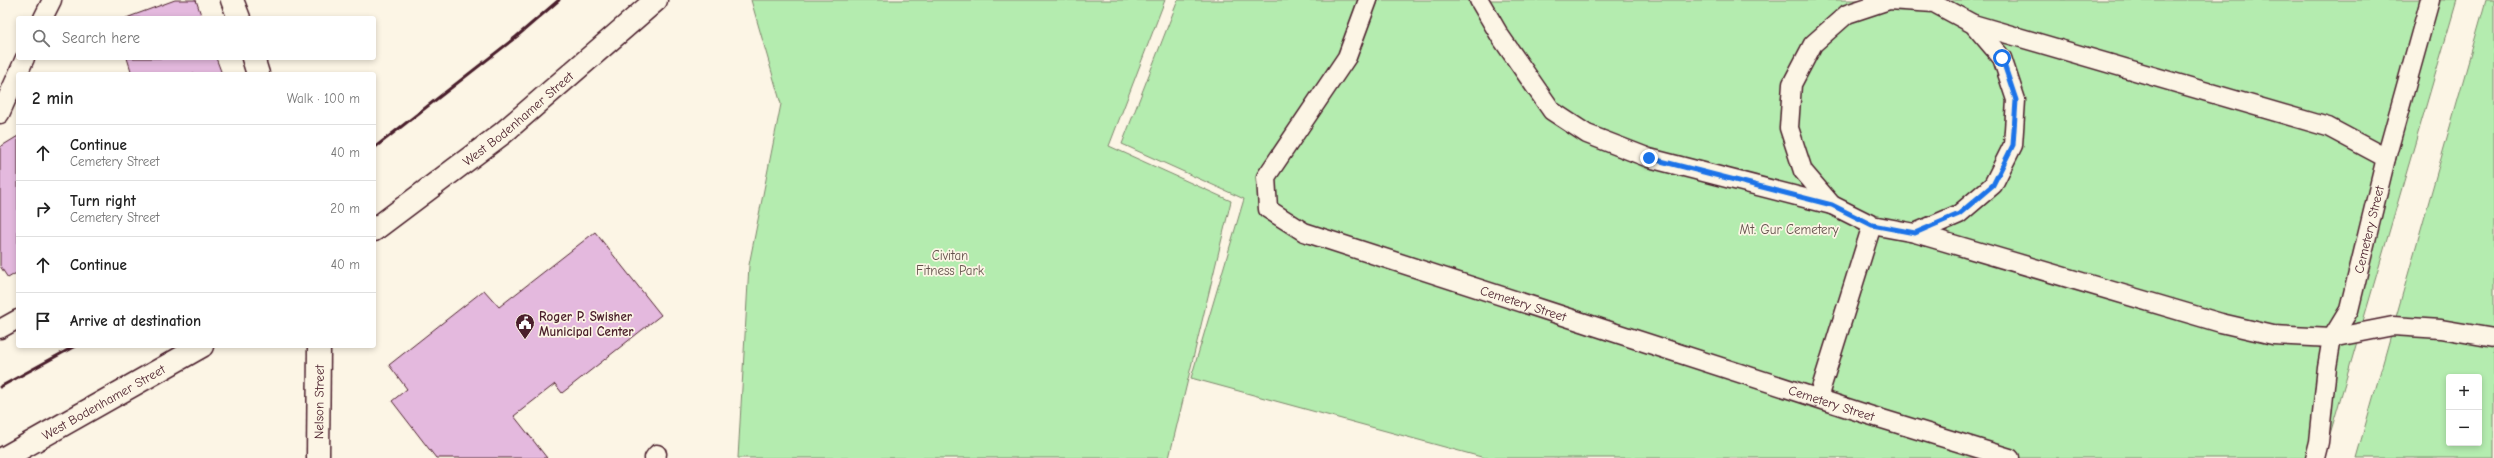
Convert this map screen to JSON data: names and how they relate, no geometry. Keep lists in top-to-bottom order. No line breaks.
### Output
{"streets":{"main road":["West Bodenhamer Street","Nelson Street"],"lane":["Cemetery Street"]},"parks":["Mt. Gur Cemetery","Civitan Fitness Park"],"places":{"public building":["Roger P. Swisher Municipal Center"]},"page":{"search":"Search here","heading":["2 min","Walk · 100 m"],"list":[["Continue","Cemetery Street","40 m"],["Turn right","Cemetery Street","20 m"],["Continue","40 m"],"Arrive at destination"],"map_buttons":["+","−"]}}
